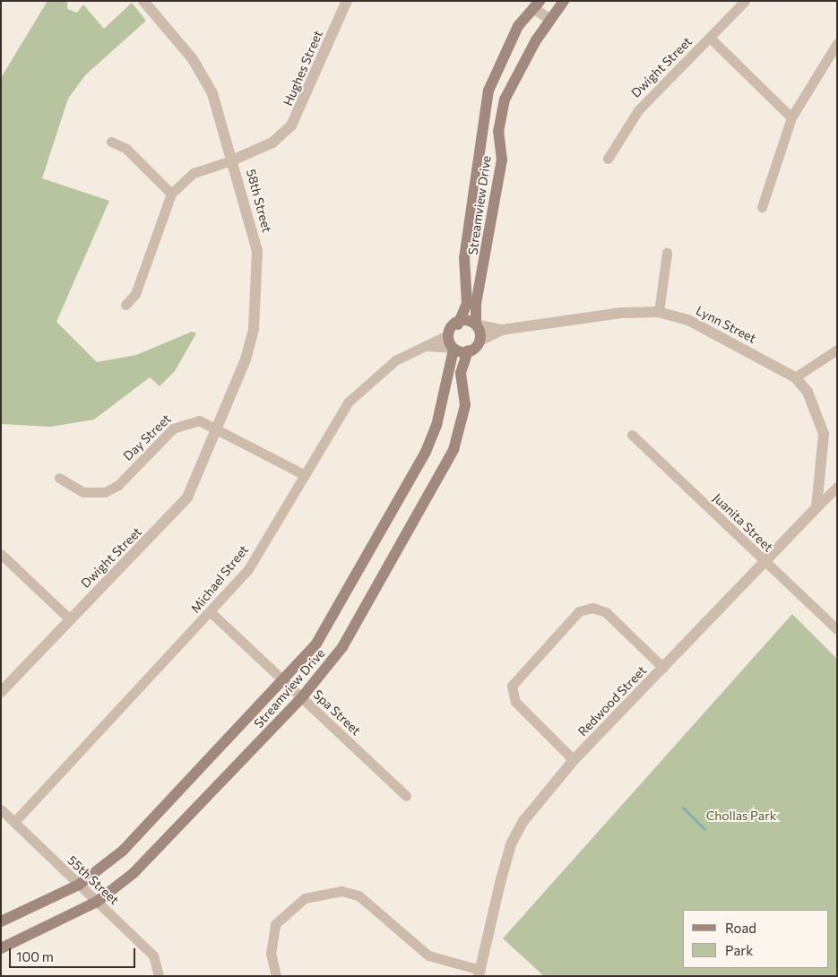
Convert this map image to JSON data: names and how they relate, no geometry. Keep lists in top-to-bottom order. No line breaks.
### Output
{"streets":{"main road":["Streamview Drive"],"street":["Dwight Street","Hughes Street","58th Street","Lynn Street","Day Street","Juanita Street","Michael Street","Redwood Street","Spa Street","55th Street"]},"crossings":[["Dwight Street","58th Street"],["Dwight Street","Day Street"],["Hughes Street","58th Street"],["58th Street","Day Street"],["Streamview Drive","Lynn Street"],["Streamview Drive","Michael Street"],["Streamview Drive","Spa Street"],["Streamview Drive","55th Street"],["Lynn Street","Michael Street"],["Lynn Street","Redwood Street"],["Day Street","Michael Street"],["Juanita Street","Redwood Street"],["Michael Street","Spa Street"],["Michael Street","55th Street"]],"parks":["Chollas Park"],"legend":["Road","Park"],"scale_bar":"100 m"}
